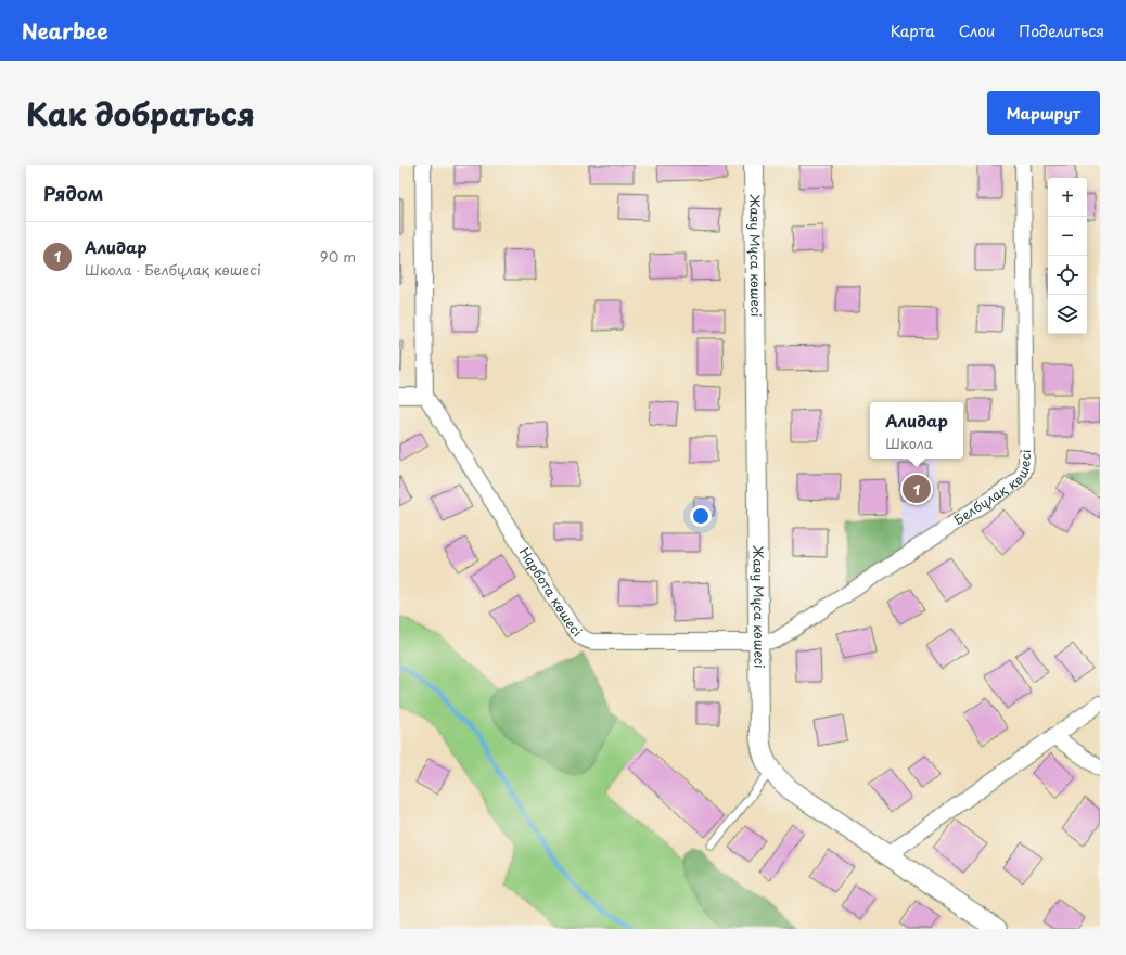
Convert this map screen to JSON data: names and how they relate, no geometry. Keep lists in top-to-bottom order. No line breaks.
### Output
{"streets":{"street":["Жаяу Мұса көшесі","Белбұлақ көшесі","Нарбота көшесі"]},"crossings":[["Жаяу Мұса көшесі","Белбұлақ көшесі"],["Жаяу Мұса көшесі","Нарбота көшесі"],["Белбұлақ көшесі","Нарбота көшесі"]],"page":{"header":"Nearbee","nav":["Карта","Слои","Поделиться"],"title":"Как добраться","buttons":"Маршрут","heading":"Рядом","map_buttons":["+","−"],"list":[{"mark":"1","name":"Алидар","note":"Школа · Белбұлақ көшесі","value":"90 m"}],"popup":["Алидар","Школа"],"pins":"1"}}
